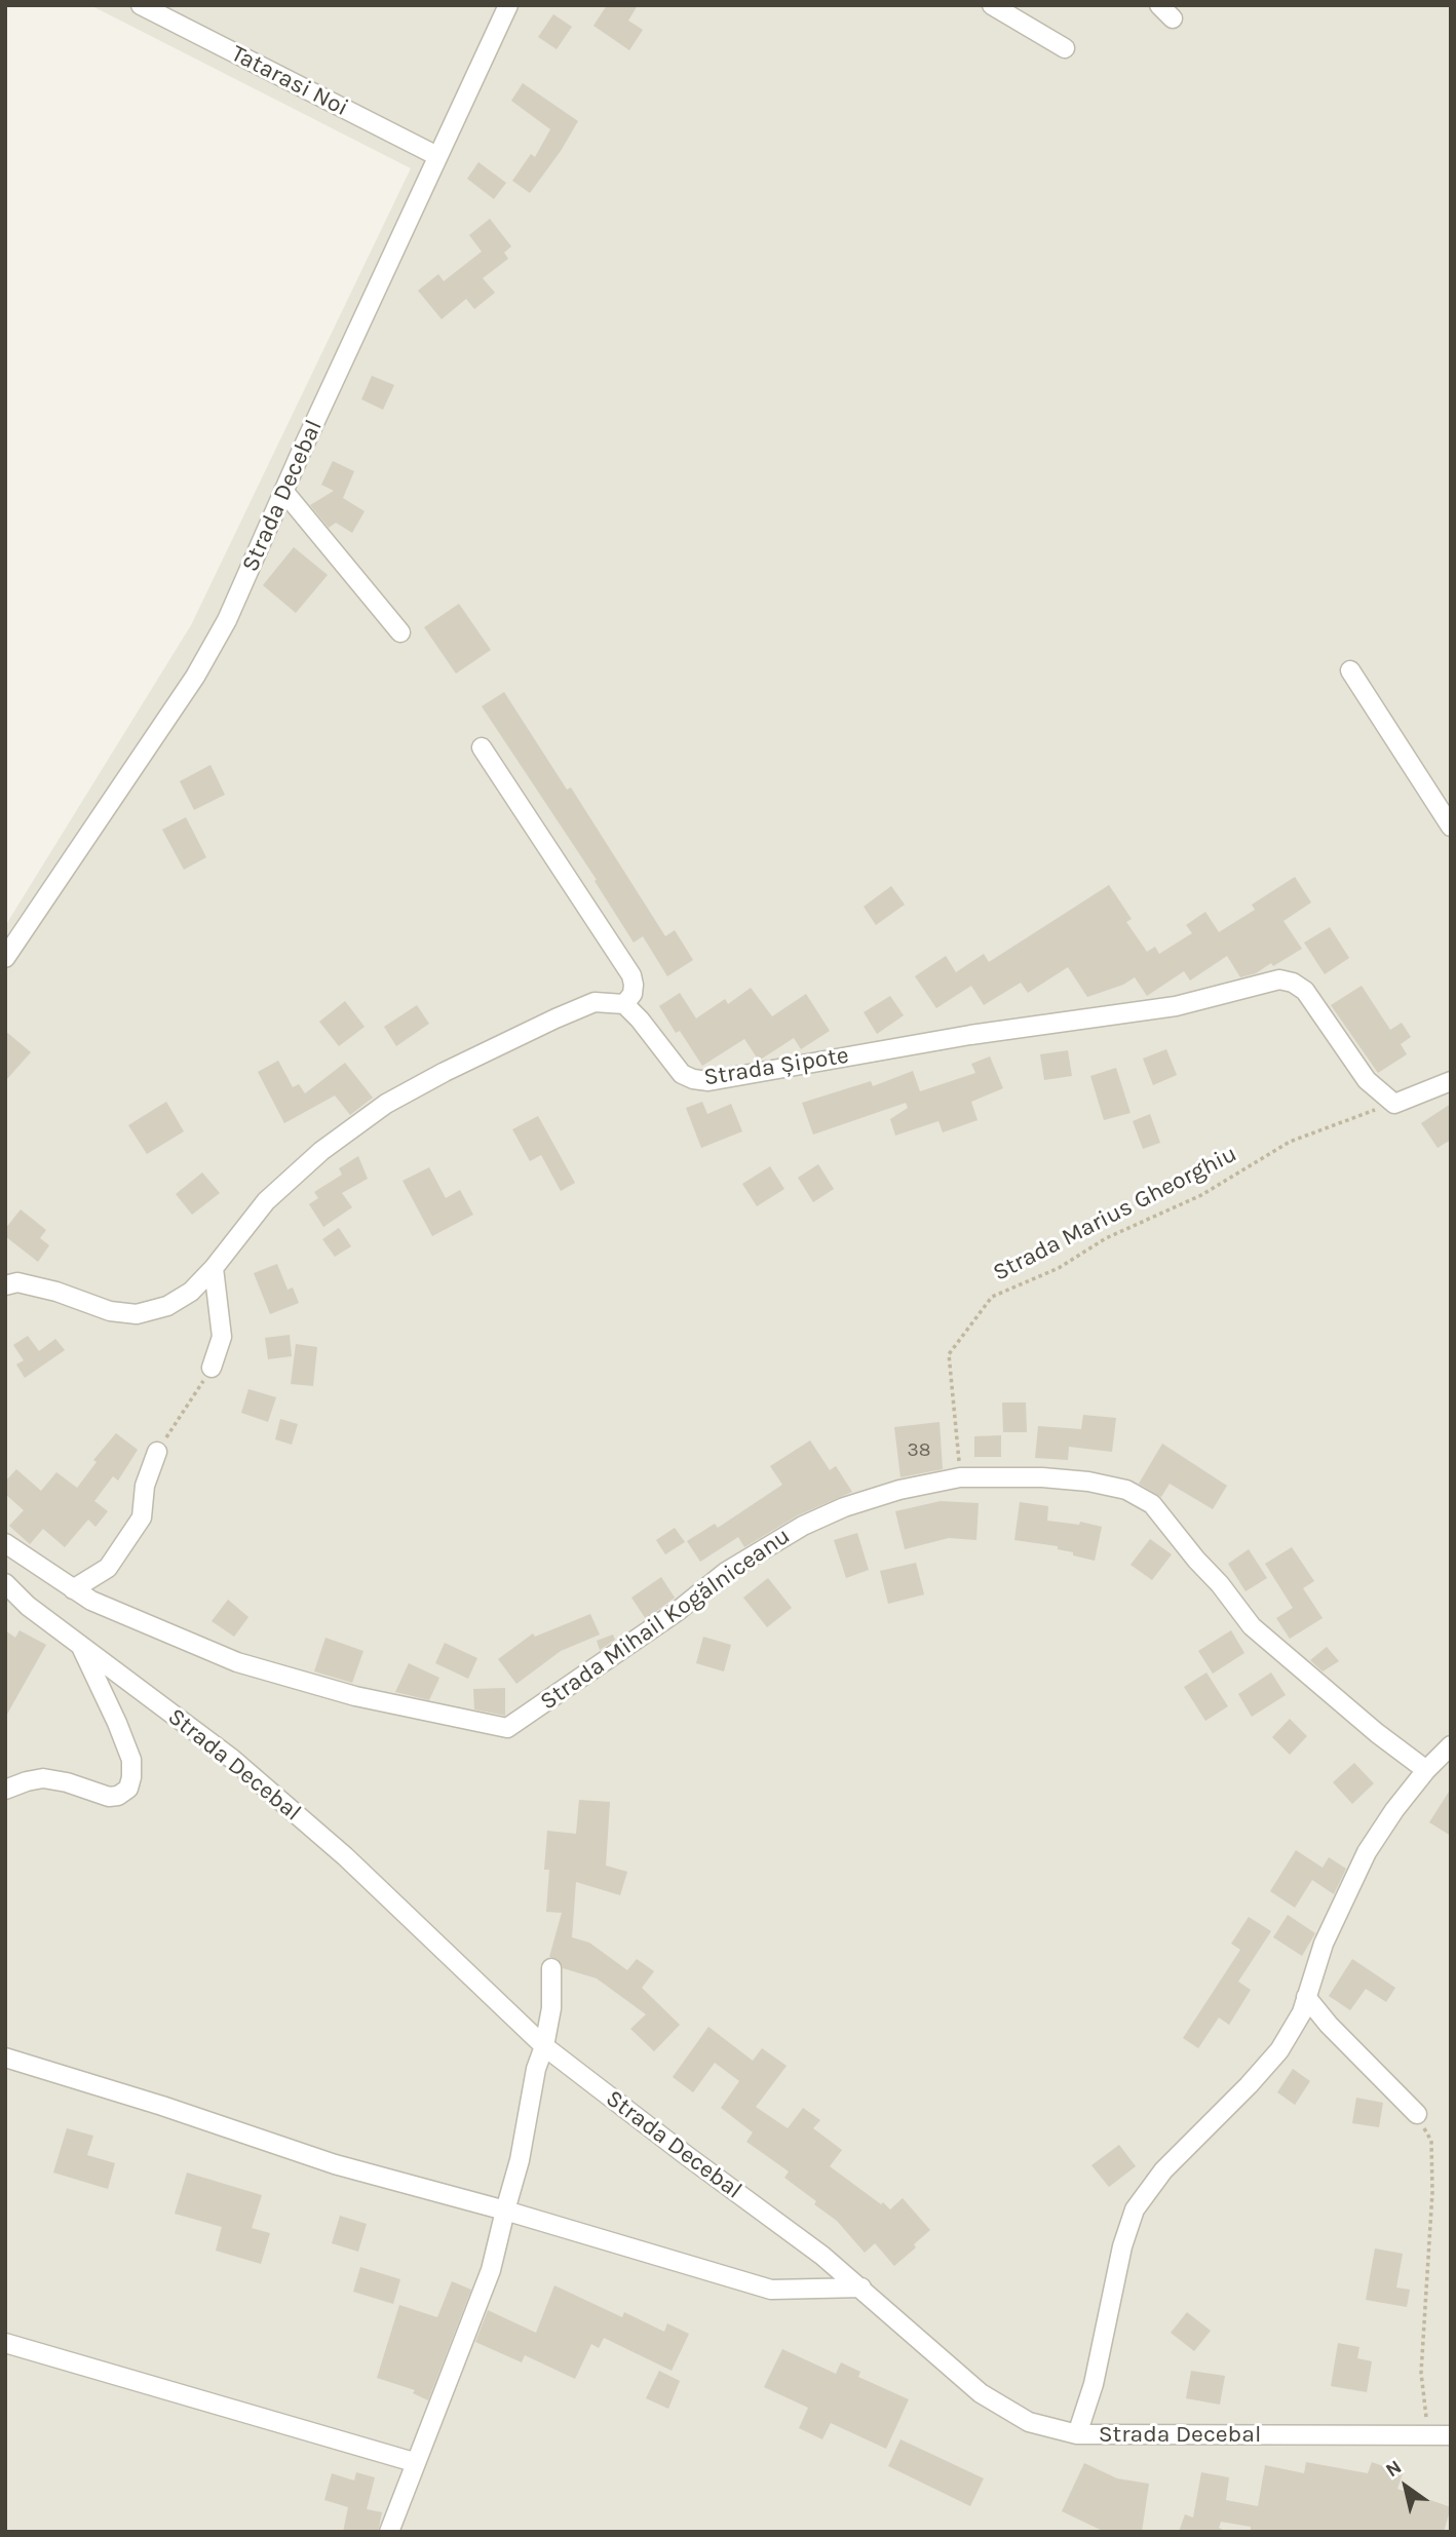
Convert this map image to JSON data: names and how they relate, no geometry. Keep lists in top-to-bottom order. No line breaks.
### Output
{"streets":{"street":["Tatarasi Noi","Strada Decebal","Strada Șipote","Strada Mihail Kogălniceanu"],"path":["Strada Marius Gheorghiu"]},"crossings":[["Tatarasi Noi","Strada Decebal"],["Strada Șipote","Strada Marius Gheorghiu"],["Strada Marius Gheorghiu","Strada Mihail Kogălniceanu"]],"house_numbers":["38"],"north":"top left"}
